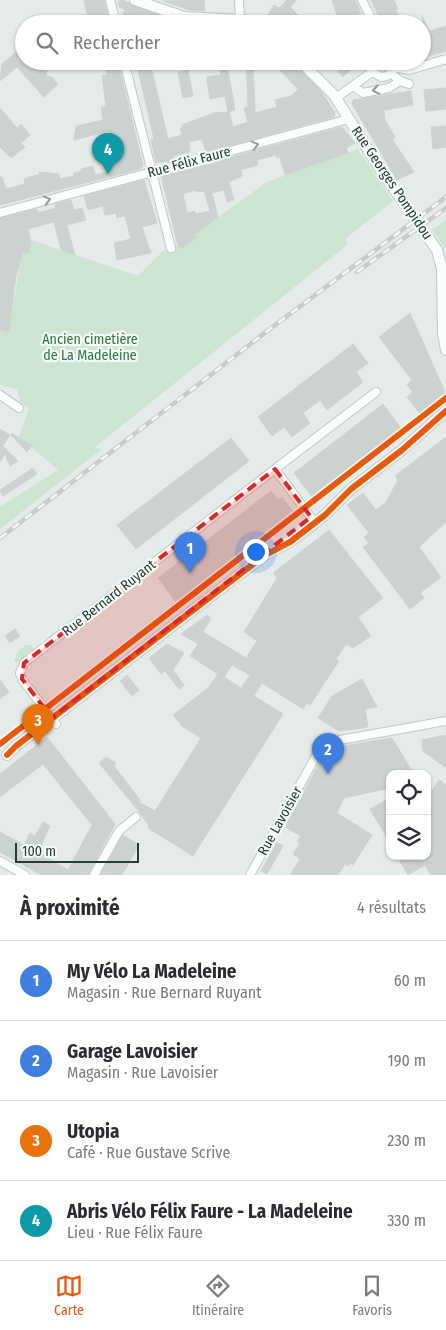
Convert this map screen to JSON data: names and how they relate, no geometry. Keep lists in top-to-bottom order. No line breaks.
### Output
{"streets":{"street":["Rue Félix Faure","Rue Georges Pompidou","Rue Bernard Ruyant","Rue Lavoisier"]},"crossings":[["Rue Félix Faure","Rue Georges Pompidou"]],"one_way":["Rue Félix Faure"],"parks":["Ancien cimetière de La Madeleine"],"scale_bar":"100 m","page":{"search":"Rechercher","pins":["4","1","3","2"],"scale":"100 m","heading":["À proximité","4 résultats"],"list":[{"mark":"1","name":"My Vélo La Madeleine","note":"Magasin · Rue Bernard Ruyant","value":"60 m"},{"mark":"2","name":"Garage Lavoisier","note":"Magasin · Rue Lavoisier","value":"190 m"},{"mark":"3","name":"Utopia","note":"Café · Rue Gustave Scrive","value":"230 m"},{"mark":"4","name":"Abris Vélo Félix Faure - La Madeleine","note":"Lieu · Rue Félix Faure","value":"330 m"}],"nav":["Carte","Itinéraire","Favoris"]}}
